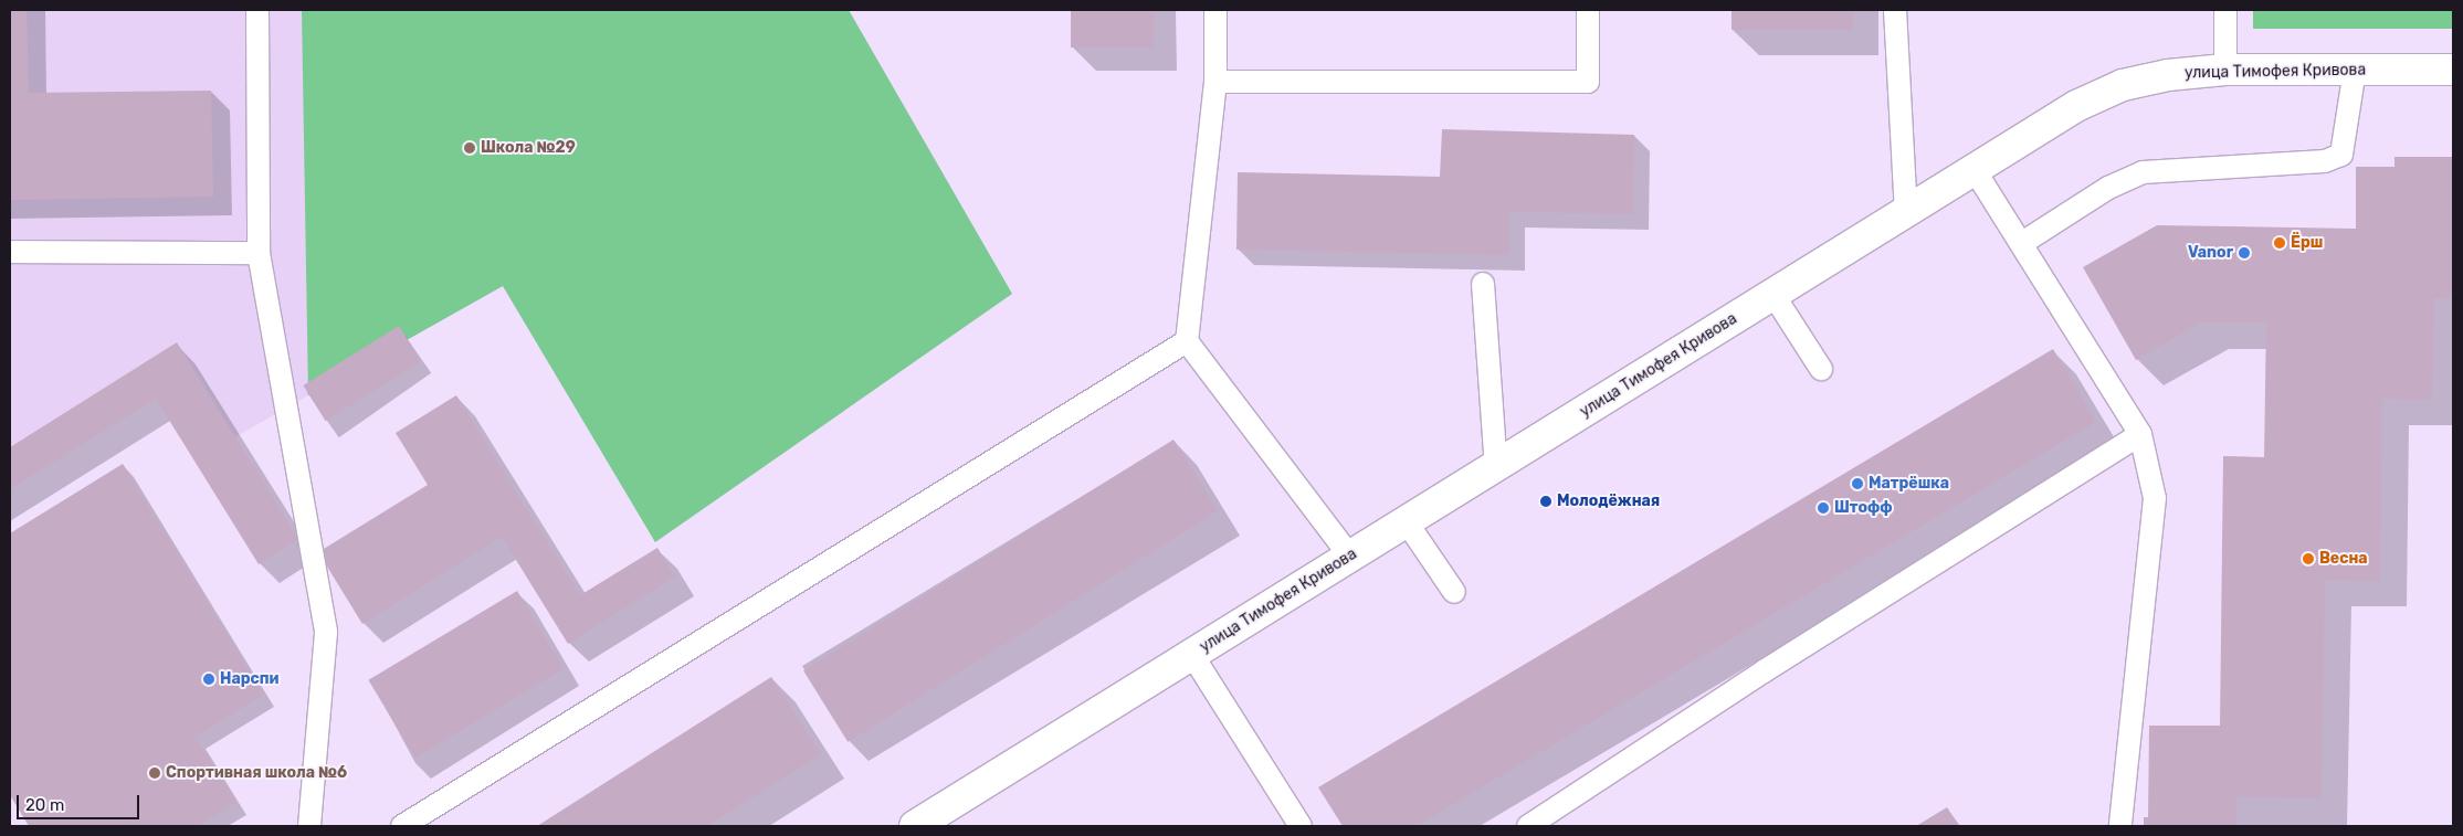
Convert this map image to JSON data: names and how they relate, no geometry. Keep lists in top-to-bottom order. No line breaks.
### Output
{"streets":{"street":["улица Тимофея Кривова"]},"places":["Школа №29","Ёрш","Vanor","Матрёшка","Молодёжная","Штофф","Весна","Нарспи","Спортивная школа №6"],"scale_bar":"20 m"}
